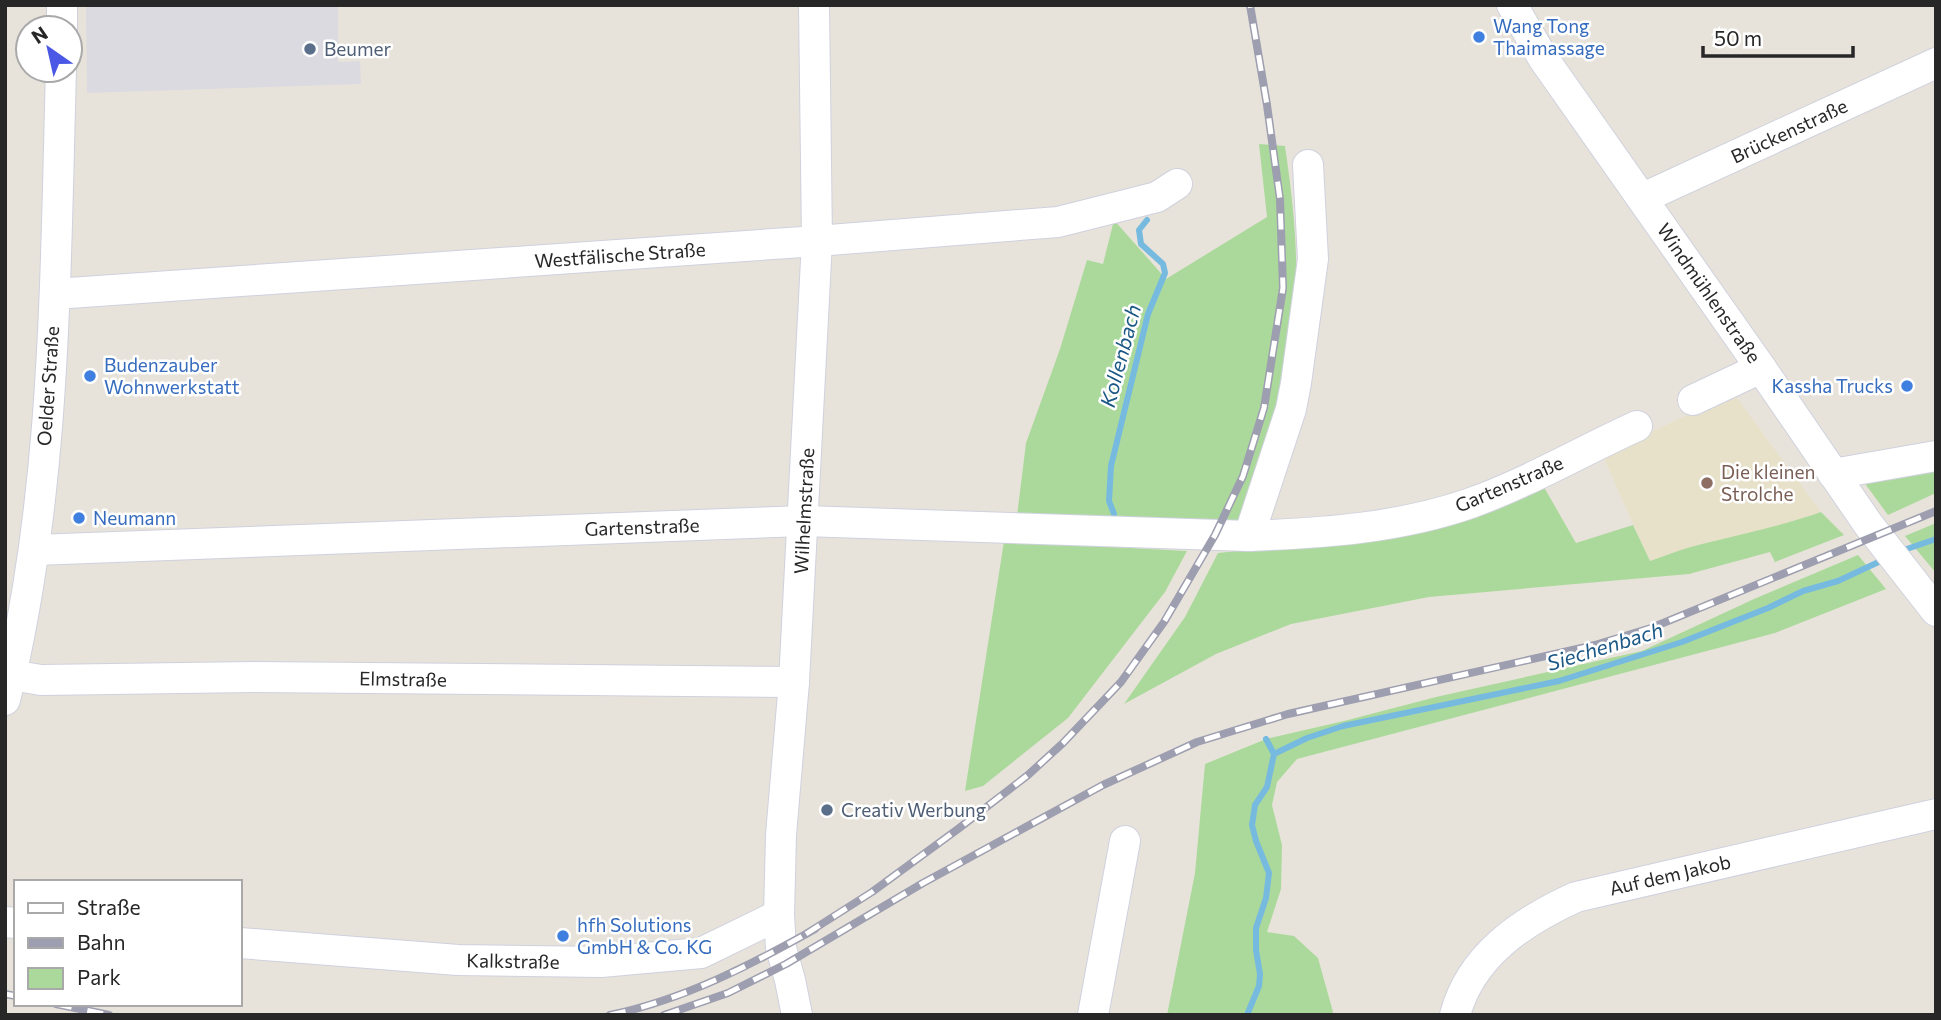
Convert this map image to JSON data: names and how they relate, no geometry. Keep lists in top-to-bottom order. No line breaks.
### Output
{"streets":{"street":["Brückenstraße","Westfälische Straße","Windmühlenstraße","Oelder Straße","Gartenstraße","Wilhelmstraße","Elmstraße","Auf dem Jakob","Kalkstraße"]},"crossings":[["Brückenstraße","Windmühlenstraße"],["Westfälische Straße","Oelder Straße"],["Westfälische Straße","Wilhelmstraße"],["Oelder Straße","Gartenstraße"],["Oelder Straße","Elmstraße"],["Gartenstraße","Wilhelmstraße"],["Wilhelmstraße","Elmstraße"],["Wilhelmstraße","Kalkstraße"]],"water":["Kollenbach","Siechenbach"],"places":["Wang Tong Thaimassage","Beumer","Budenzauber Wohnwerkstatt","Kassha Trucks","Die kleinen Strolche","Neumann","Creativ Werbung","hfh Solutions GmbH & Co. KG"],"legend":["Straße","Bahn","Park"],"scale_bar":"50 m","north":"top left"}
